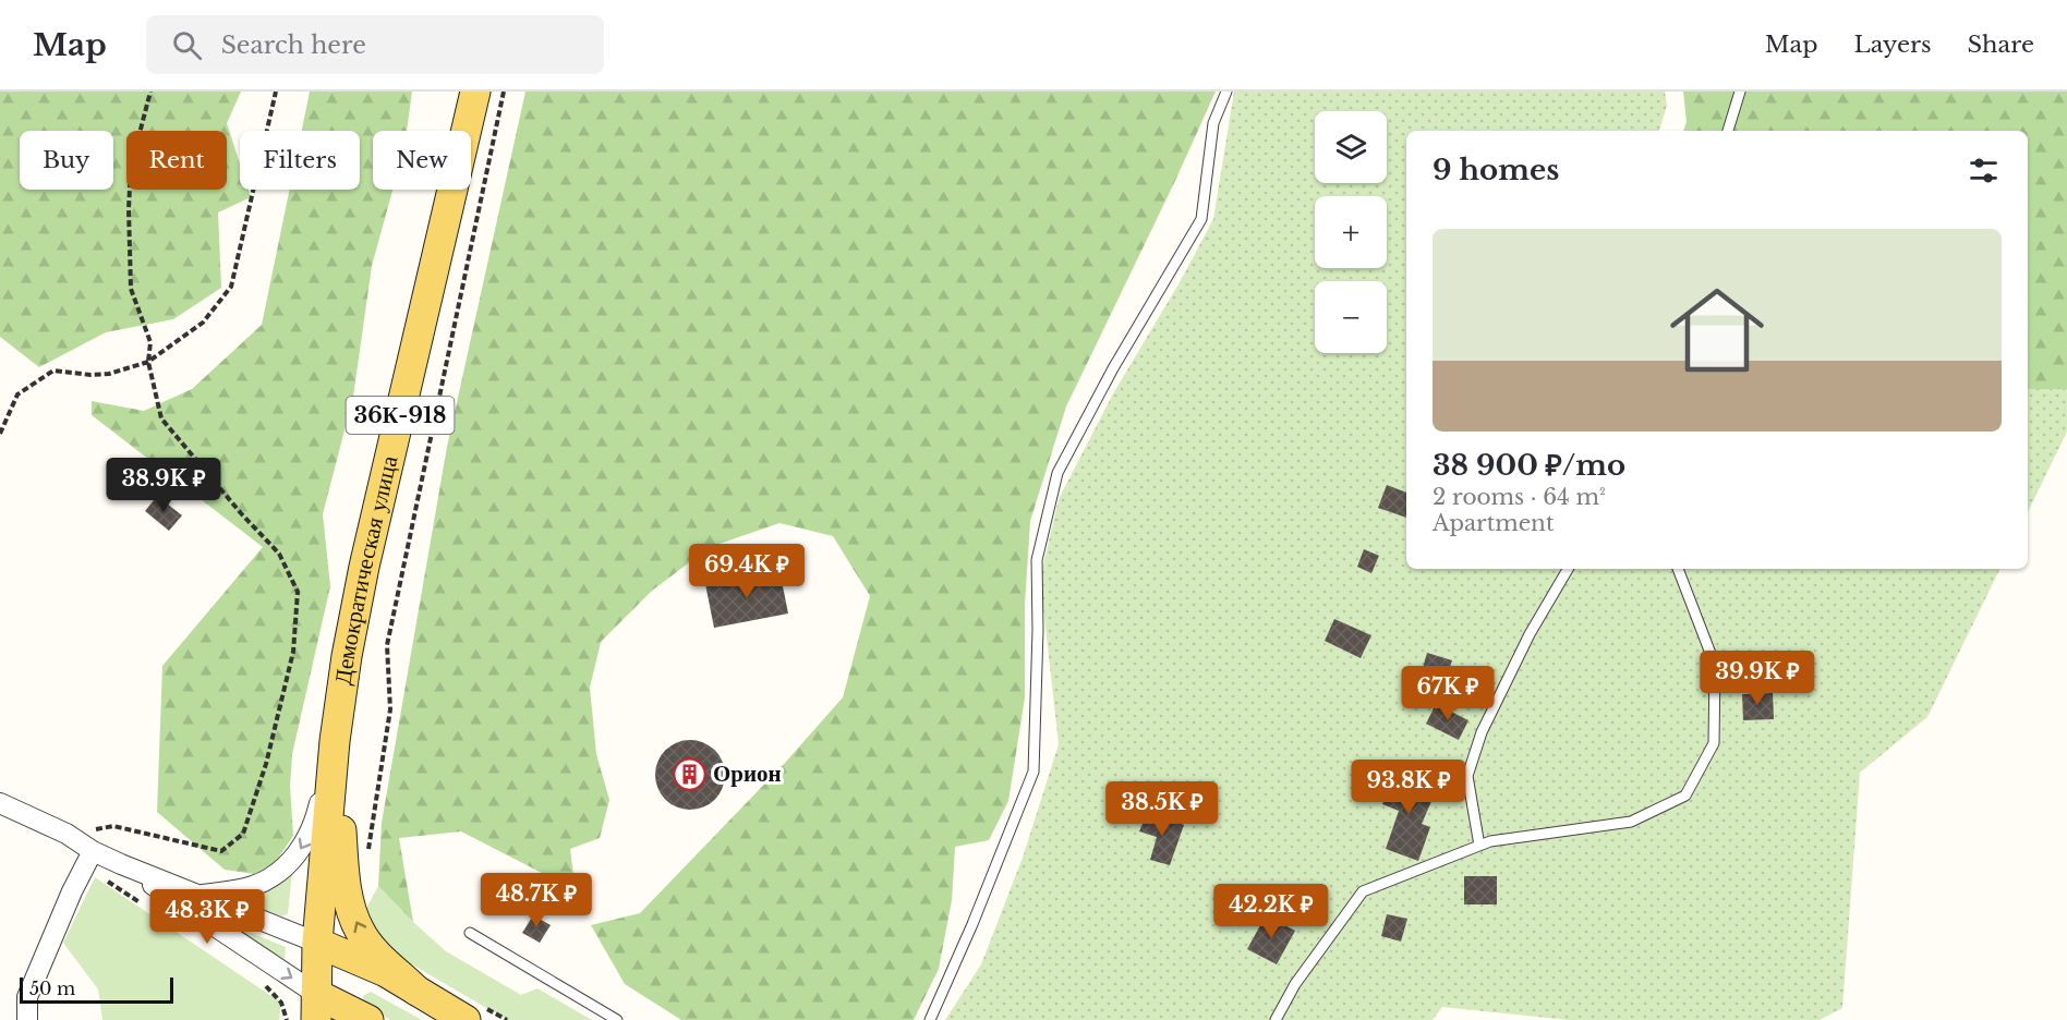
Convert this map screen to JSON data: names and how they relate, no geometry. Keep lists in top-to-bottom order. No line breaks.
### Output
{"streets":{"main road":["36К-918","Демократическая улица"]},"places":{"building":["Орион"]},"scale_bar":"50 m","page":{"header":"Map","search":"Search here","nav":["Map","Layers","Share"],"map_buttons":["+","−"],"chip":["Buy","Rent","Filters","New"],"heading":"9 homes","list":[{"name":"38 900 ₽/mo","note":"2 rooms · 64 m² · Apartment"}],"price":["38.9K ₽","69.4K ₽","39.9K ₽","67K ₽","93.8K ₽","38.5K ₽","48.7K ₽","42.2K ₽","48.3K ₽"],"scale":"50 m"}}
